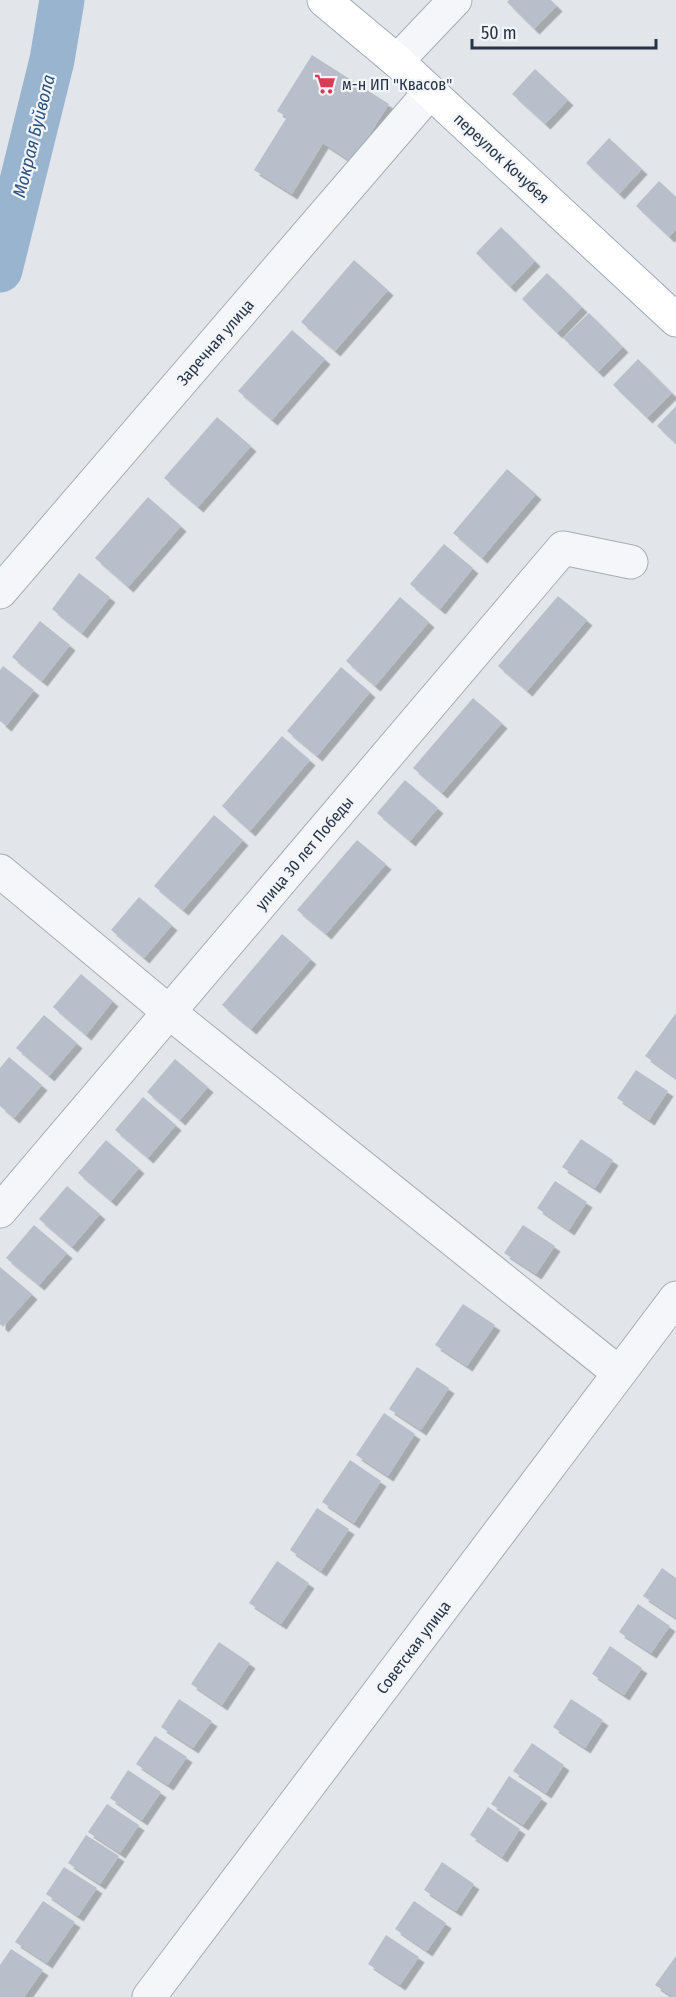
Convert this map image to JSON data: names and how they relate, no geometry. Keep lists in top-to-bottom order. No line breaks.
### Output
{"streets":{"main road":["переулок Кочубея"],"street":["Заречная улица","улица 30 лет Победы","Советская улица"]},"crossings":[["переулок Кочубея","Заречная улица"]],"water":["Мокрая Буйвола"],"places":{"supermarket":["м-н ИП \"Квасов\""]},"scale_bar":"50 m"}
